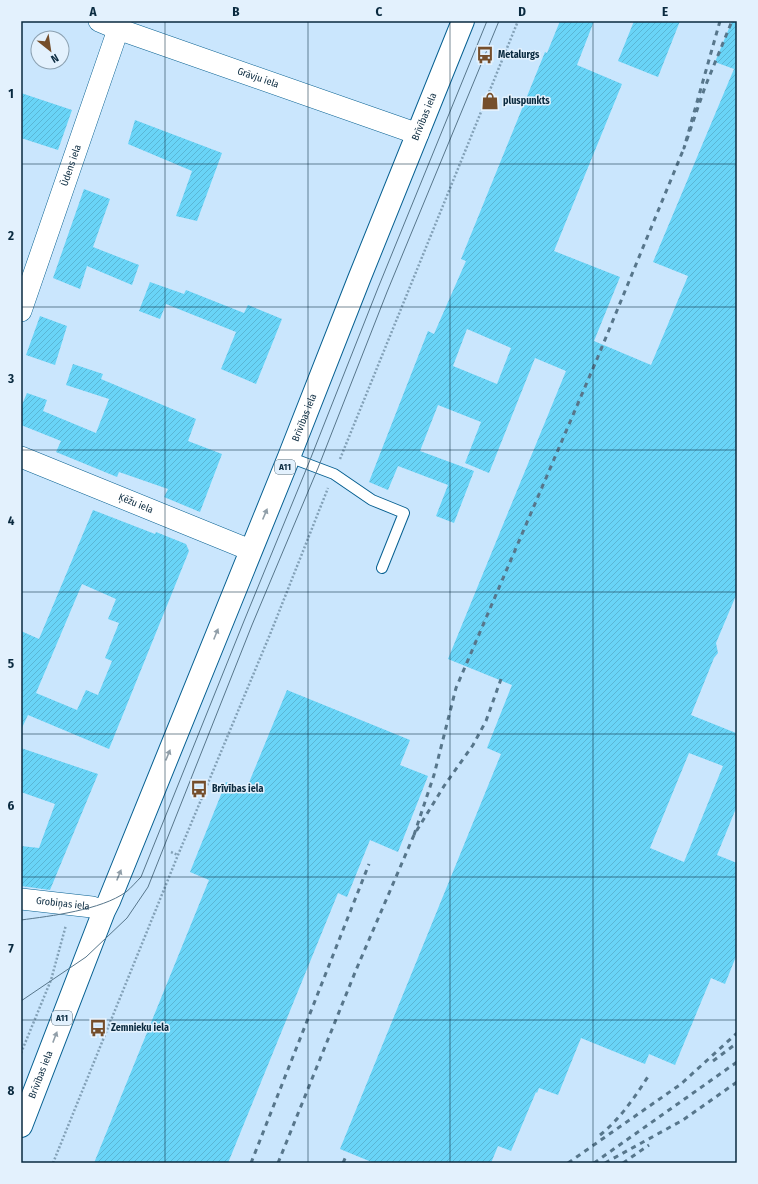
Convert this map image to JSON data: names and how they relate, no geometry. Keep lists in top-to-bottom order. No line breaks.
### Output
{"streets":{"highway":["Brīvības iela","A11"],"street":["Grāvju iela","Ūdens iela","Ķēžu iela","Grobiņas iela"]},"crossings":[["Grāvju iela","Brīvības iela"],["Grāvju iela","Ūdens iela"],["Brīvības iela","Ķēžu iela"],["Brīvības iela","Grobiņas iela"]],"one_way":["Brīvības iela"],"places":{"bus stop":["Metalurgs","Brīvības iela","Zemnieku iela"],"shop":["pluspunkts"]},"north":"bottom right","grid":{"columns":["A","B","C","D","E"],"rows":["1","2","3","4","5","6","7","8"]}}
